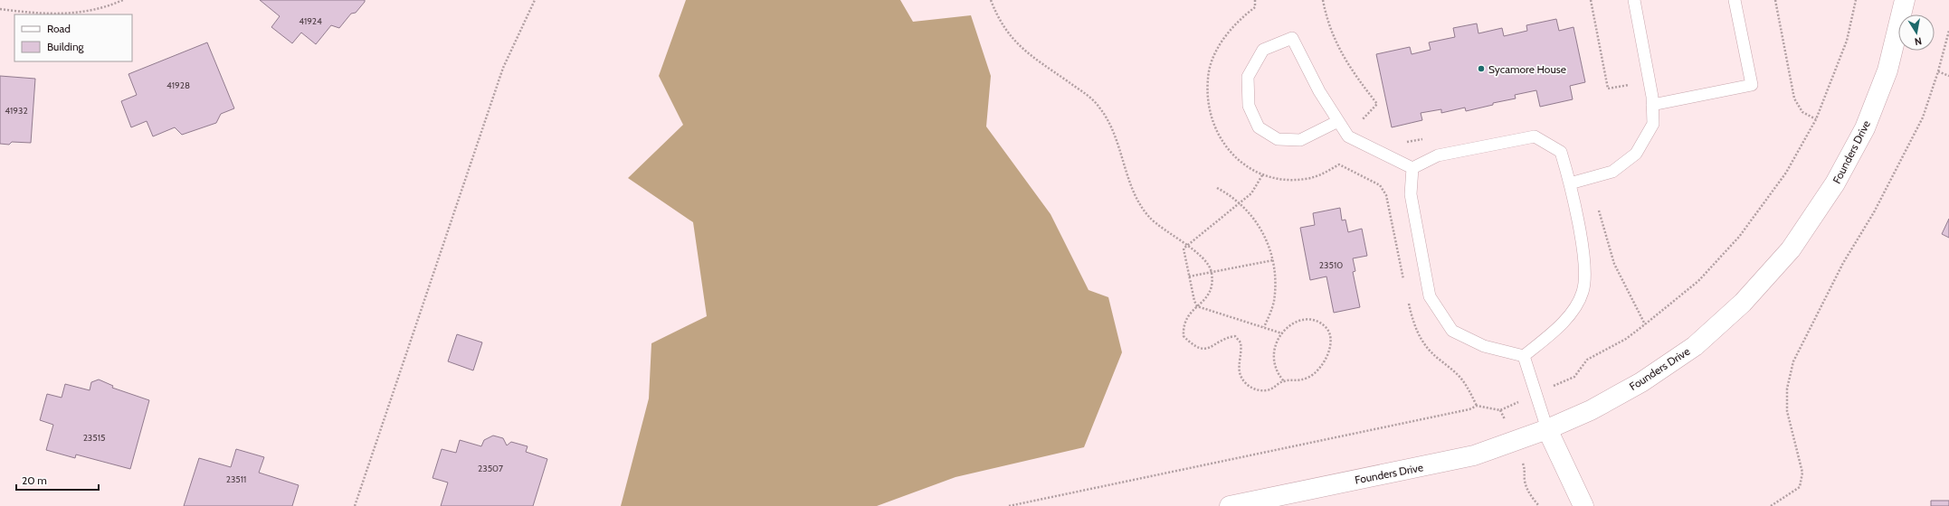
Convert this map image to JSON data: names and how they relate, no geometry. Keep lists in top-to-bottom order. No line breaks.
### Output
{"streets":{"street":["Founders Drive"]},"places":["Sycamore House"],"house_numbers":["41924","41928","41932","23510","23515","23507","23511"],"legend":["Road","Building"],"scale_bar":"20 m","north":"bottom"}
